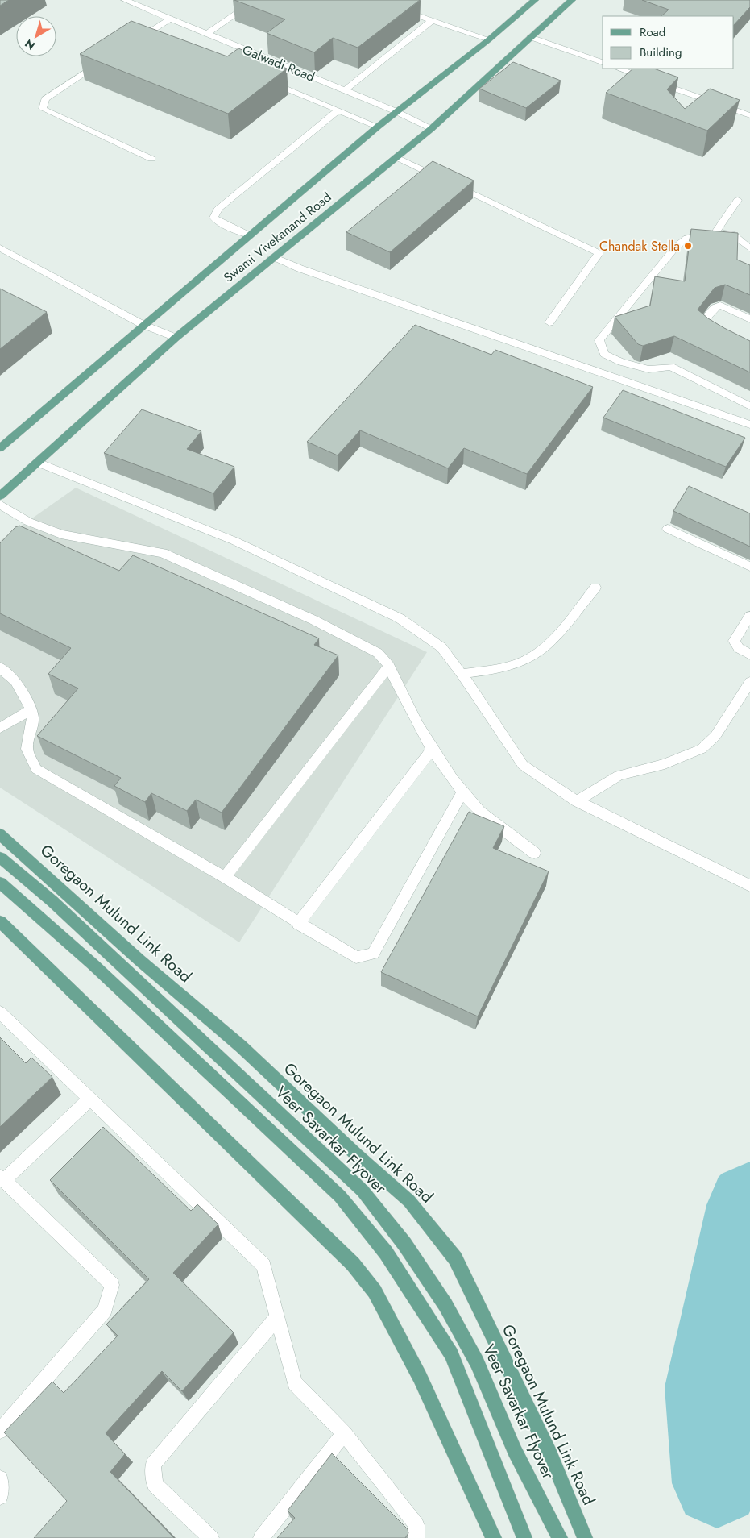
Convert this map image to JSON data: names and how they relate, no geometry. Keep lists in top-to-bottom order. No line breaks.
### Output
{"streets":{"main road":["Swami Vivekanand Road","Goregaon Mulund Link Road","Veer Savarkar Flyover"],"street":["Galwadi Road"]},"crossings":[["Galwadi Road","Swami Vivekanand Road"]],"places":["Chandak Stella"],"legend":["Road","Building"],"north":"bottom left"}
